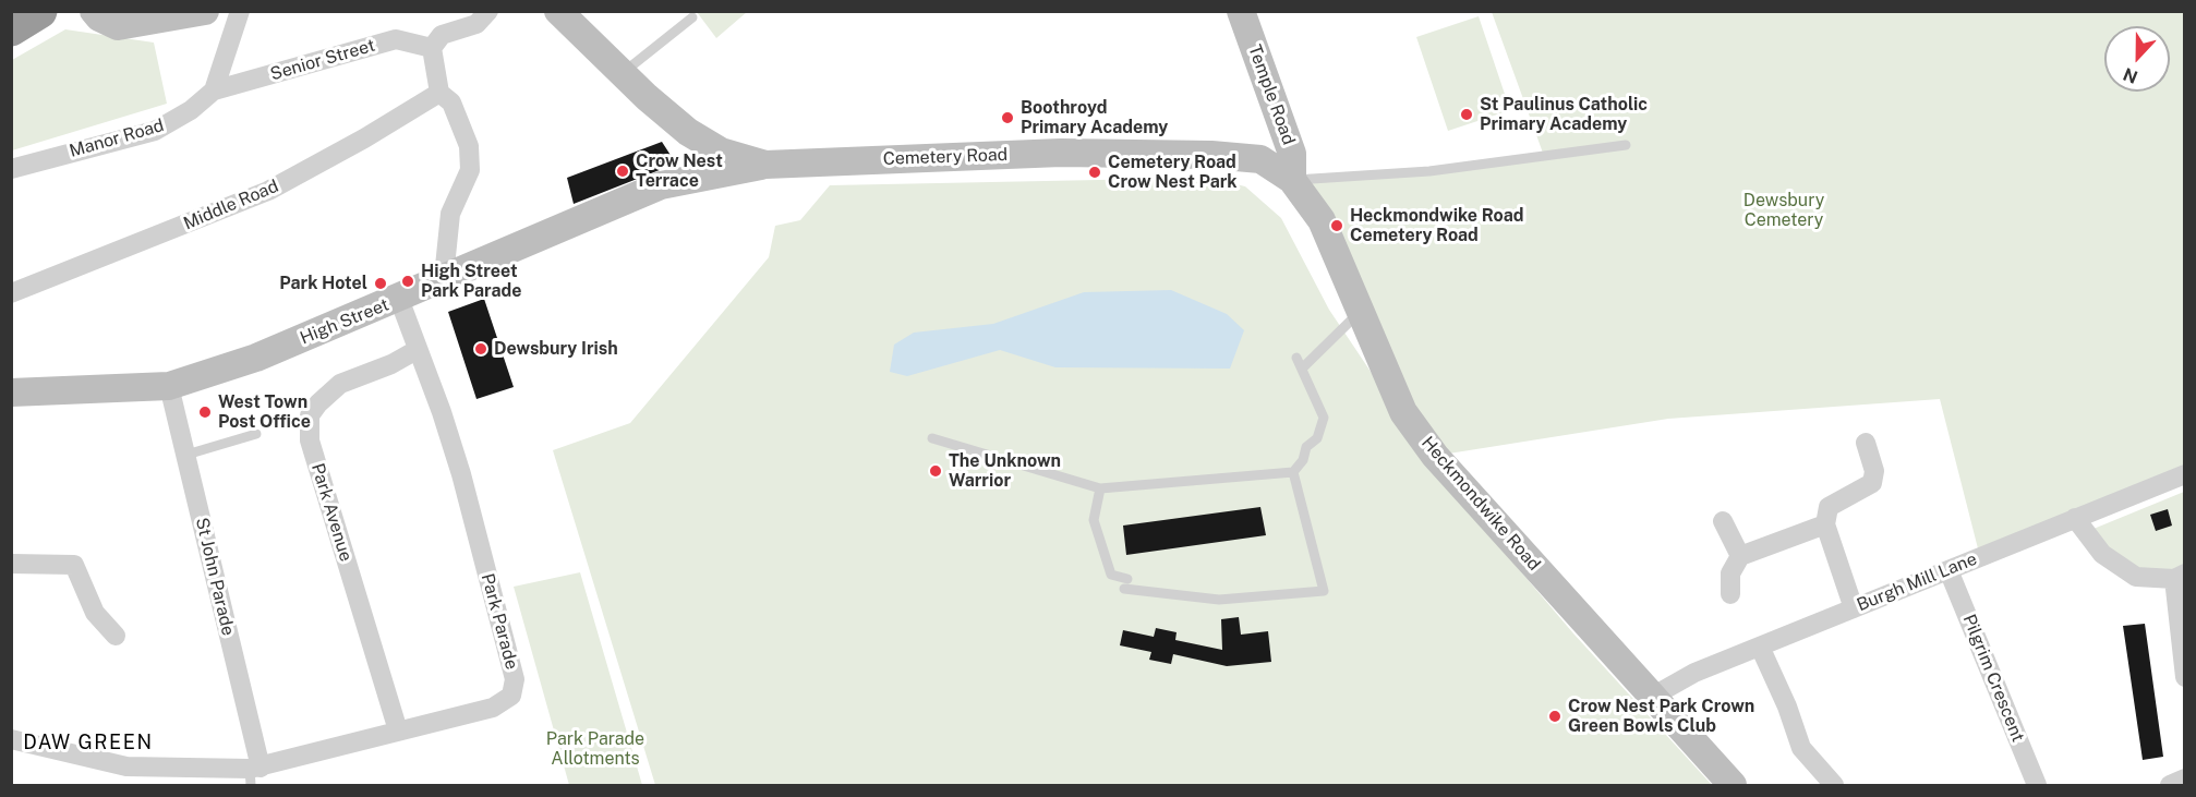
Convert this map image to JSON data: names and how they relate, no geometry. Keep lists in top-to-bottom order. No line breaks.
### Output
{"streets":{"main road":["Temple Road","Cemetery Road","High Street","Heckmondwike Road"],"street":["Senior Street","Manor Road","Middle Road","Park Avenue","St John Parade","Burgh Mill Lane","Park Parade","Pilgrim Crescent"]},"crossings":[["Senior Street","Manor Road"],["Temple Road","Cemetery Road"],["Temple Road","Heckmondwike Road"],["Cemetery Road","High Street"],["Cemetery Road","Heckmondwike Road"],["High Street","St John Parade"],["High Street","Park Parade"],["Heckmondwike Road","Burgh Mill Lane"],["Park Avenue","Park Parade"],["St John Parade","Park Parade"],["Burgh Mill Lane","Pilgrim Crescent"]],"districts":["DAW GREEN"],"parks":["Dewsbury Cemetery","Park Parade Allotments"],"places":["St Paulinus Catholic Primary Academy","Boothroyd Primary Academy","Crow Nest Terrace","Cemetery Road Crow Nest Park","Heckmondwike Road Cemetery Road","High Street Park Parade","Park Hotel","Dewsbury Irish","West Town Post Office","The Unknown Warrior","Crow Nest Park Crown Green Bowls Club"],"north":"bottom"}
